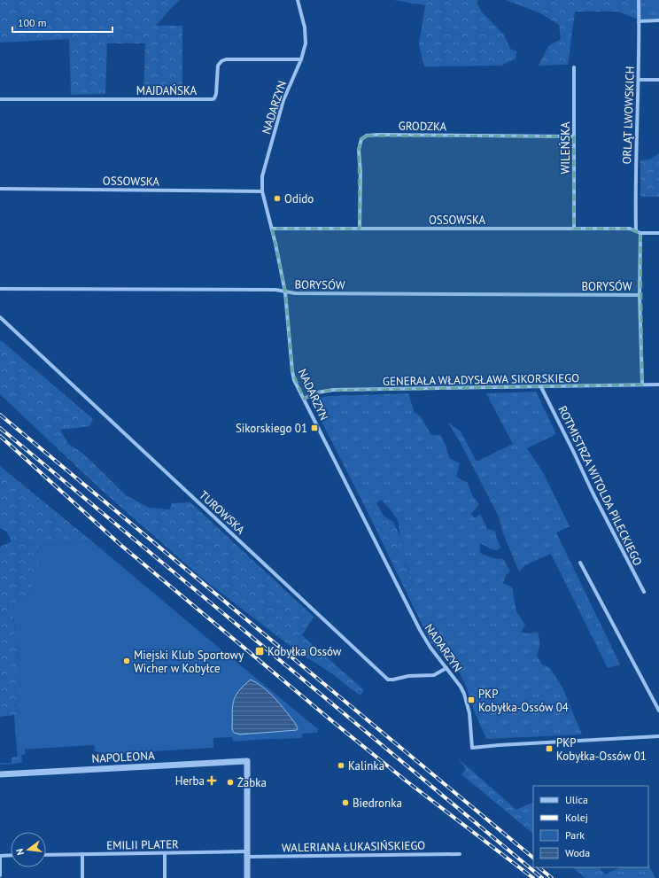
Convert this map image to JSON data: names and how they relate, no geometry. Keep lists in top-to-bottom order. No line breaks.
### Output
{"streets":{"street":["MAJDAŃSKA","NADARZYN","ORLĄT LWOWSKICH","GRODZKA","WILEŃSKA","OSSOWSKA","BORYSÓW","GENERAŁA WŁADYSŁAWA SIKORSKIEGO","ROTMISTRZA WITOLDA PILECKIEGO","TUROWSKA","NAPOLEONA","EMILII PLATER","WALERIANA ŁUKASIŃSKIEGO"]},"crossings":[["MAJDAŃSKA","NADARZYN"],["NADARZYN","OSSOWSKA"],["NADARZYN","BORYSÓW"],["NADARZYN","GENERAŁA WŁADYSŁAWA SIKORSKIEGO"],["NADARZYN","TUROWSKA"],["ORLĄT LWOWSKICH","OSSOWSKA"],["GRODZKA","WILEŃSKA"],["GRODZKA","OSSOWSKA"],["WILEŃSKA","OSSOWSKA"],["GENERAŁA WŁADYSŁAWA SIKORSKIEGO","ROTMISTRZA WITOLDA PILECKIEGO"],["NAPOLEONA","EMILII PLATER"],["NAPOLEONA","WALERIANA ŁUKASIŃSKIEGO"],["EMILII PLATER","WALERIANA ŁUKASIŃSKIEGO"]],"places":{"other":["Odido","Miejski Klub Sportowy Wicher w Kobyłce","Kalinka","Żabka","Biedronka"],"transit":["Sikorskiego 01","Kobyłka Ossów","PKP Kobyłka-Ossów 04","PKP Kobyłka-Ossów 01"],"health":["Herba"]},"legend":["Ulica","Kolej","Park","Woda"],"scale_bar":"100 m","north":"left"}
